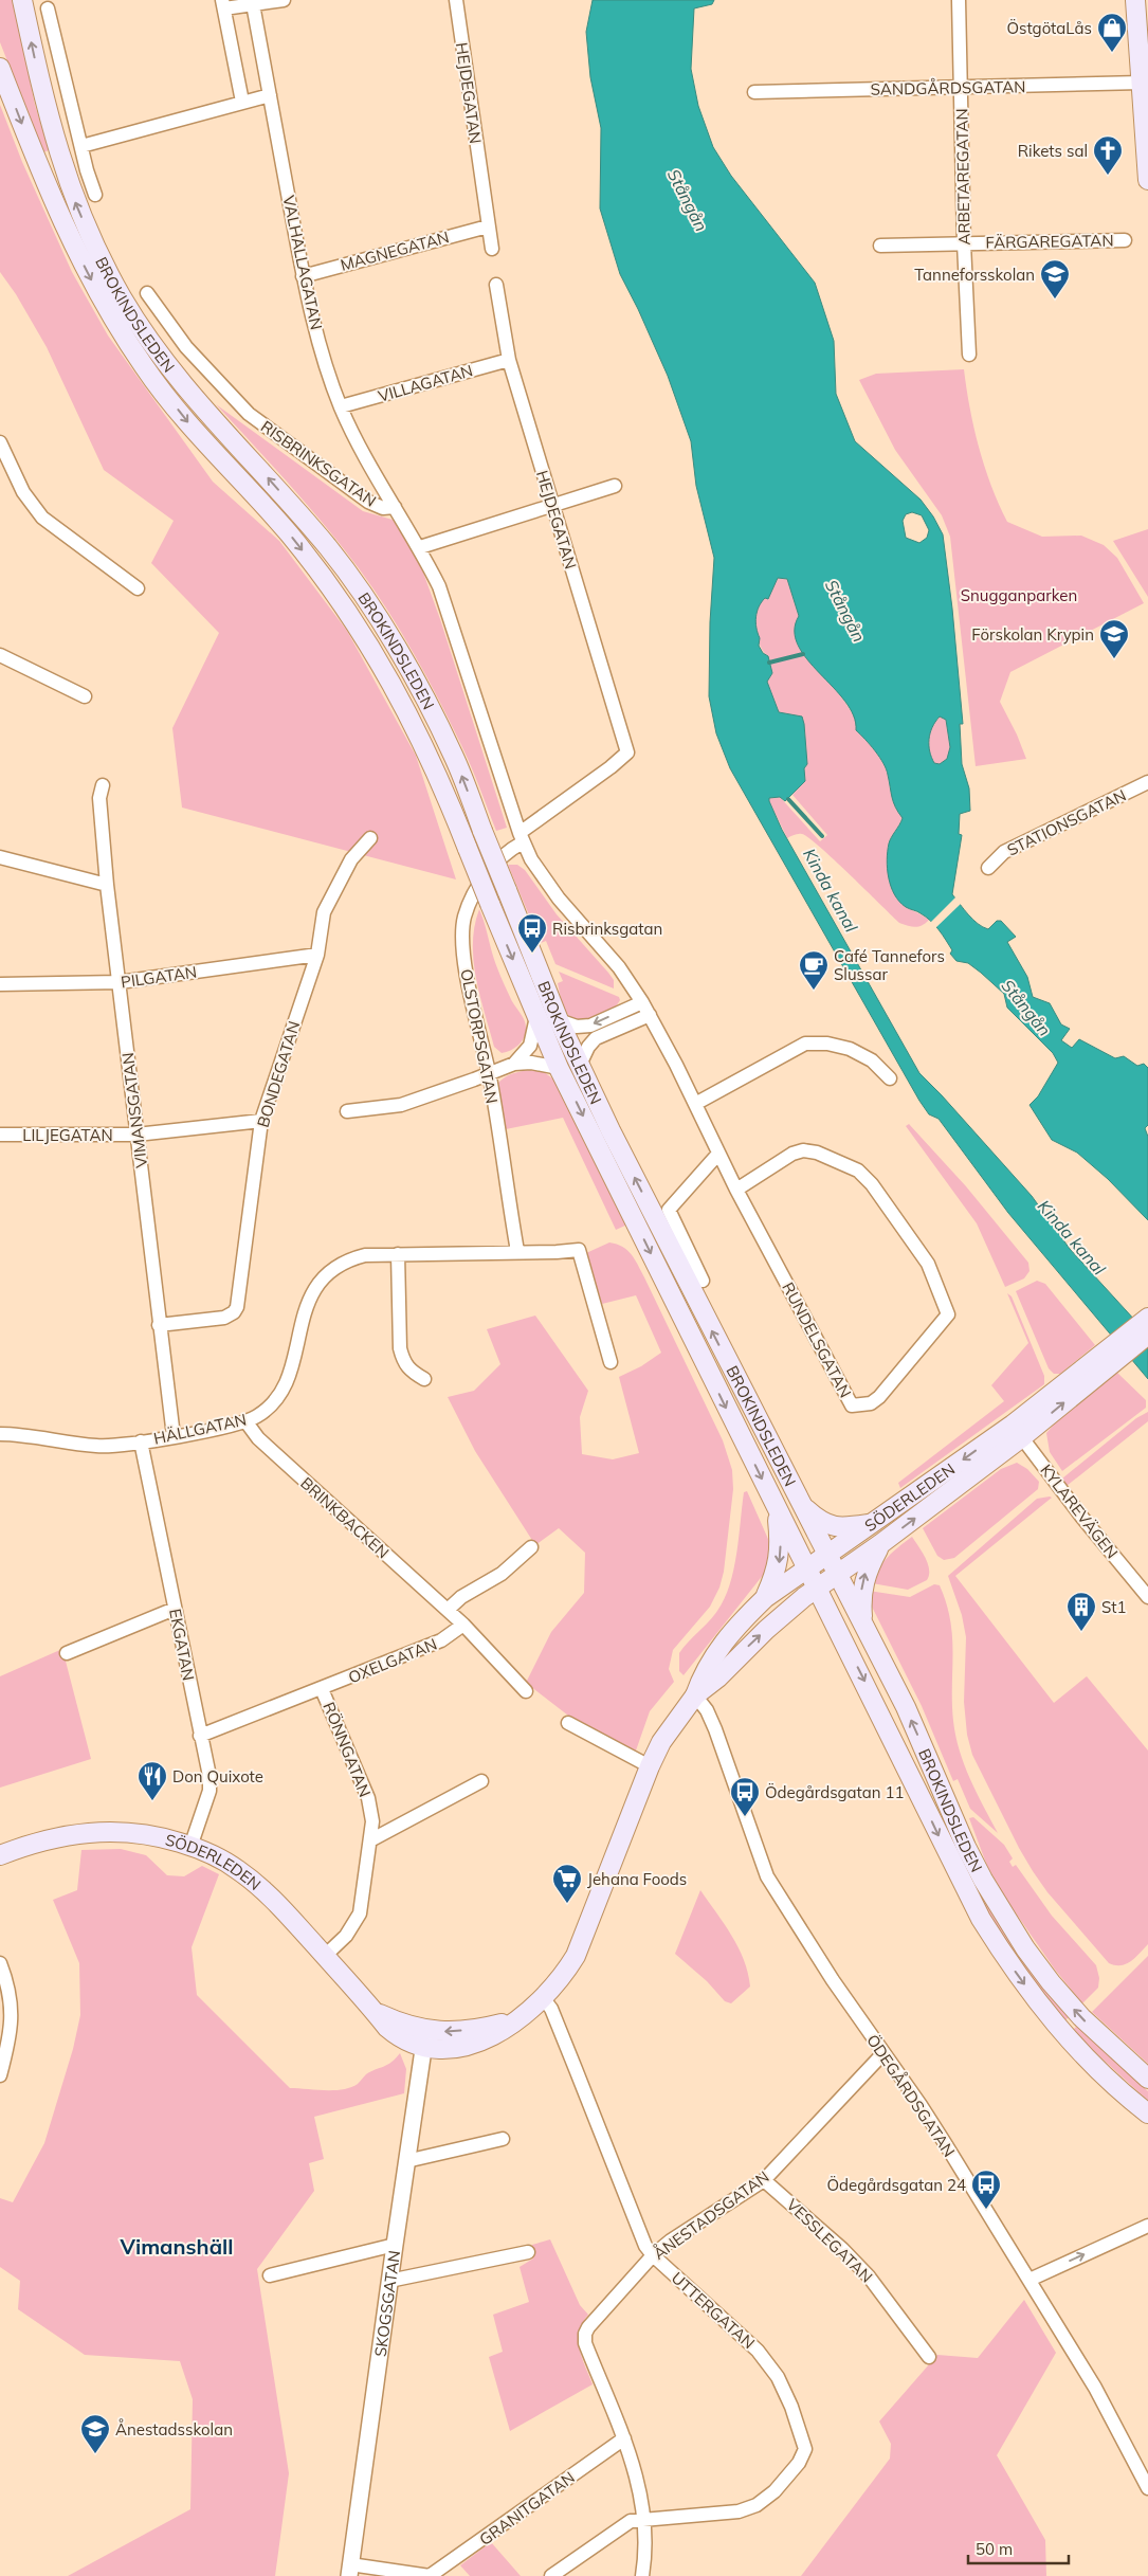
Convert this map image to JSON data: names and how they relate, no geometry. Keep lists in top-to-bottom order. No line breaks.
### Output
{"streets":{"main road":["BROKINDSLEDEN","SÖDERLEDEN"],"street":["SANDGÅRDSGATAN","HEJDEGATAN","ARBETAREGATAN","FÄRGAREGATAN","MAGNEGATAN","VALHALLAGATAN","VILLAGATAN","RISBRINKSGATAN","STATIONSGATAN","PILGATAN","OLSTORPSGATAN","BONDEGATAN","VIMANSGATAN","LILJEGATAN","RUNDELSGATAN","HÄLLGATAN","KYLAREVÄGEN","BRINKBACKEN","EKGATAN","OXELGATAN","RÖNNGATAN","ÖDEGÅRDSGATAN","ÅNESTADSGATAN","VESSLEGATAN","SKOGSGATAN","UTTERGATAN","GRANITGATAN"]},"crossings":[["SANDGÅRDSGATAN","ARBETAREGATAN"],["HEJDEGATAN","MAGNEGATAN"],["HEJDEGATAN","VILLAGATAN"],["HEJDEGATAN","OLSTORPSGATAN"],["ARBETAREGATAN","FÄRGAREGATAN"],["MAGNEGATAN","VALHALLAGATAN"],["VALHALLAGATAN","VILLAGATAN"],["VALHALLAGATAN","RISBRINKSGATAN"],["BROKINDSLEDEN","SÖDERLEDEN"],["RISBRINKSGATAN","OLSTORPSGATAN"],["RISBRINKSGATAN","RUNDELSGATAN"],["PILGATAN","BONDEGATAN"],["PILGATAN","VIMANSGATAN"],["OLSTORPSGATAN","HÄLLGATAN"],["BONDEGATAN","VIMANSGATAN"],["BONDEGATAN","LILJEGATAN"],["VIMANSGATAN","LILJEGATAN"],["VIMANSGATAN","HÄLLGATAN"],["HÄLLGATAN","BRINKBACKEN"],["HÄLLGATAN","EKGATAN"],["SÖDERLEDEN","KYLAREVÄGEN"],["SÖDERLEDEN","EKGATAN"],["SÖDERLEDEN","RÖNNGATAN"],["SÖDERLEDEN","ÖDEGÅRDSGATAN"],["SÖDERLEDEN","SKOGSGATAN"],["SÖDERLEDEN","UTTERGATAN"],["BRINKBACKEN","OXELGATAN"],["EKGATAN","OXELGATAN"],["OXELGATAN","RÖNNGATAN"],["ÖDEGÅRDSGATAN","ÅNESTADSGATAN"],["ÅNESTADSGATAN","VESSLEGATAN"],["ÅNESTADSGATAN","UTTERGATAN"],["ÅNESTADSGATAN","GRANITGATAN"],["SKOGSGATAN","GRANITGATAN"]],"districts":["Vimanshäll"],"water":["Stångån","Kinda kanal"],"parks":["Snugganparken"],"places":{"shop":["ÖstgötaLås"],"church":["Rikets sal"],"school or university":["Tanneforsskolan","Förskolan Krypin","Ånestadsskolan"],"bus stop":["Risbrinksgatan","Ödegårdsgatan 11","Ödegårdsgatan 24"],"cafe":["Café Tannefors Slussar"],"building":["St1"],"restaurant":["Don Quixote"],"supermarket":["Jehana Foods"]},"scale_bar":"50 m"}
